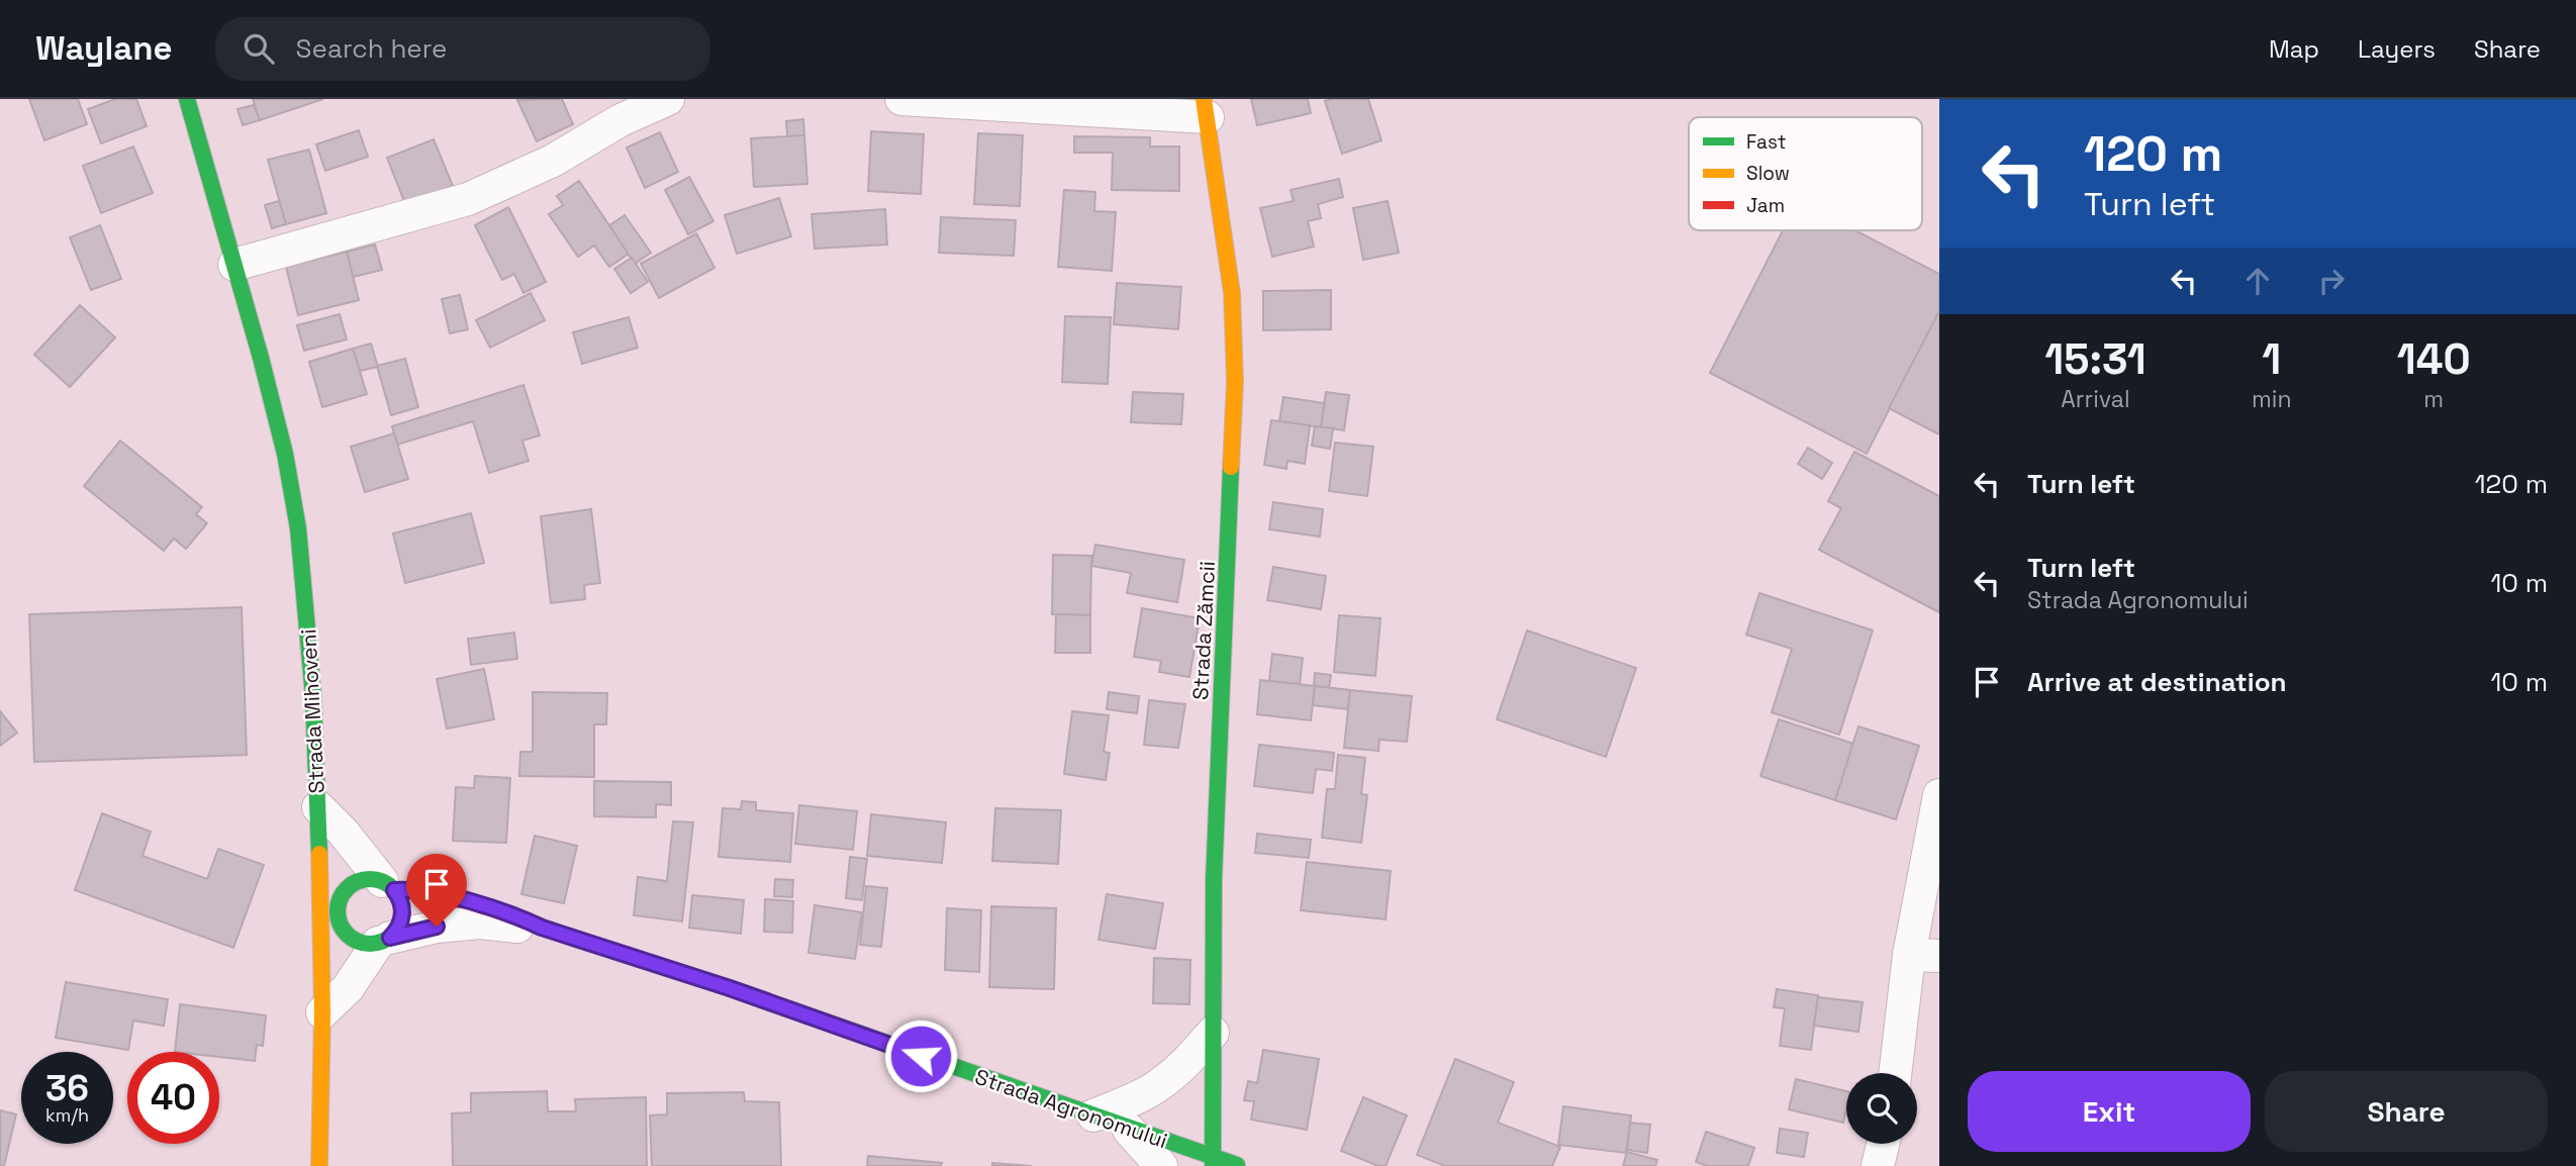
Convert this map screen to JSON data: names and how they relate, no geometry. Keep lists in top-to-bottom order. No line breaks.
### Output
{"streets":{"street":["Strada Zămcii","Strada Mihoveni","Strada Agronomului"]},"crossings":[["Strada Zămcii","Strada Agronomului"]],"legend":["Fast","Slow","Jam"],"page":{"header":"Waylane","search":"Search here","nav":["Map","Layers","Share"],"turn":["120 m","Turn left"],"eta":["15:31","Arrival","1","min","140","m"],"list":[{"name":"Turn left","value":"120 m"},{"name":"Turn left","note":"Strada Agronomului","value":"10 m"},{"name":"Arrive at destination","value":"10 m"}],"speed":"36 km/h","limit":"40","buttons":["Exit","Share"]}}
